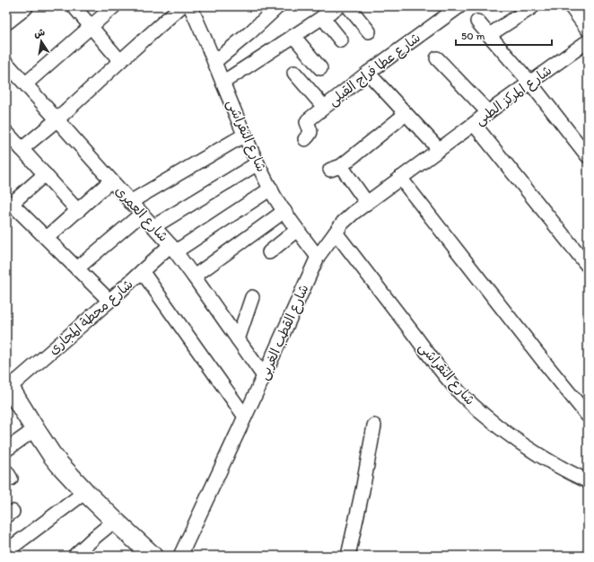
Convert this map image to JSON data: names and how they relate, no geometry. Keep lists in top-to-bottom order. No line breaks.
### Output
{"streets":{"street":["شارع عطا فراج القبلى","شارع المركز الطبى","شارع النقراشى","شارع العمرى","شارع محطة المجارى","شارع القطب الغربى"]},"crossings":[["شارع المركز الطبى","شارع القطب الغربى"],["شارع النقراشى","شارع محطة المجارى"],["شارع النقراشى","شارع القطب الغربى"],["شارع العمرى","شارع محطة المجارى"],["شارع العمرى","شارع القطب الغربى"]],"scale_bar":"50 m","north":"top"}
